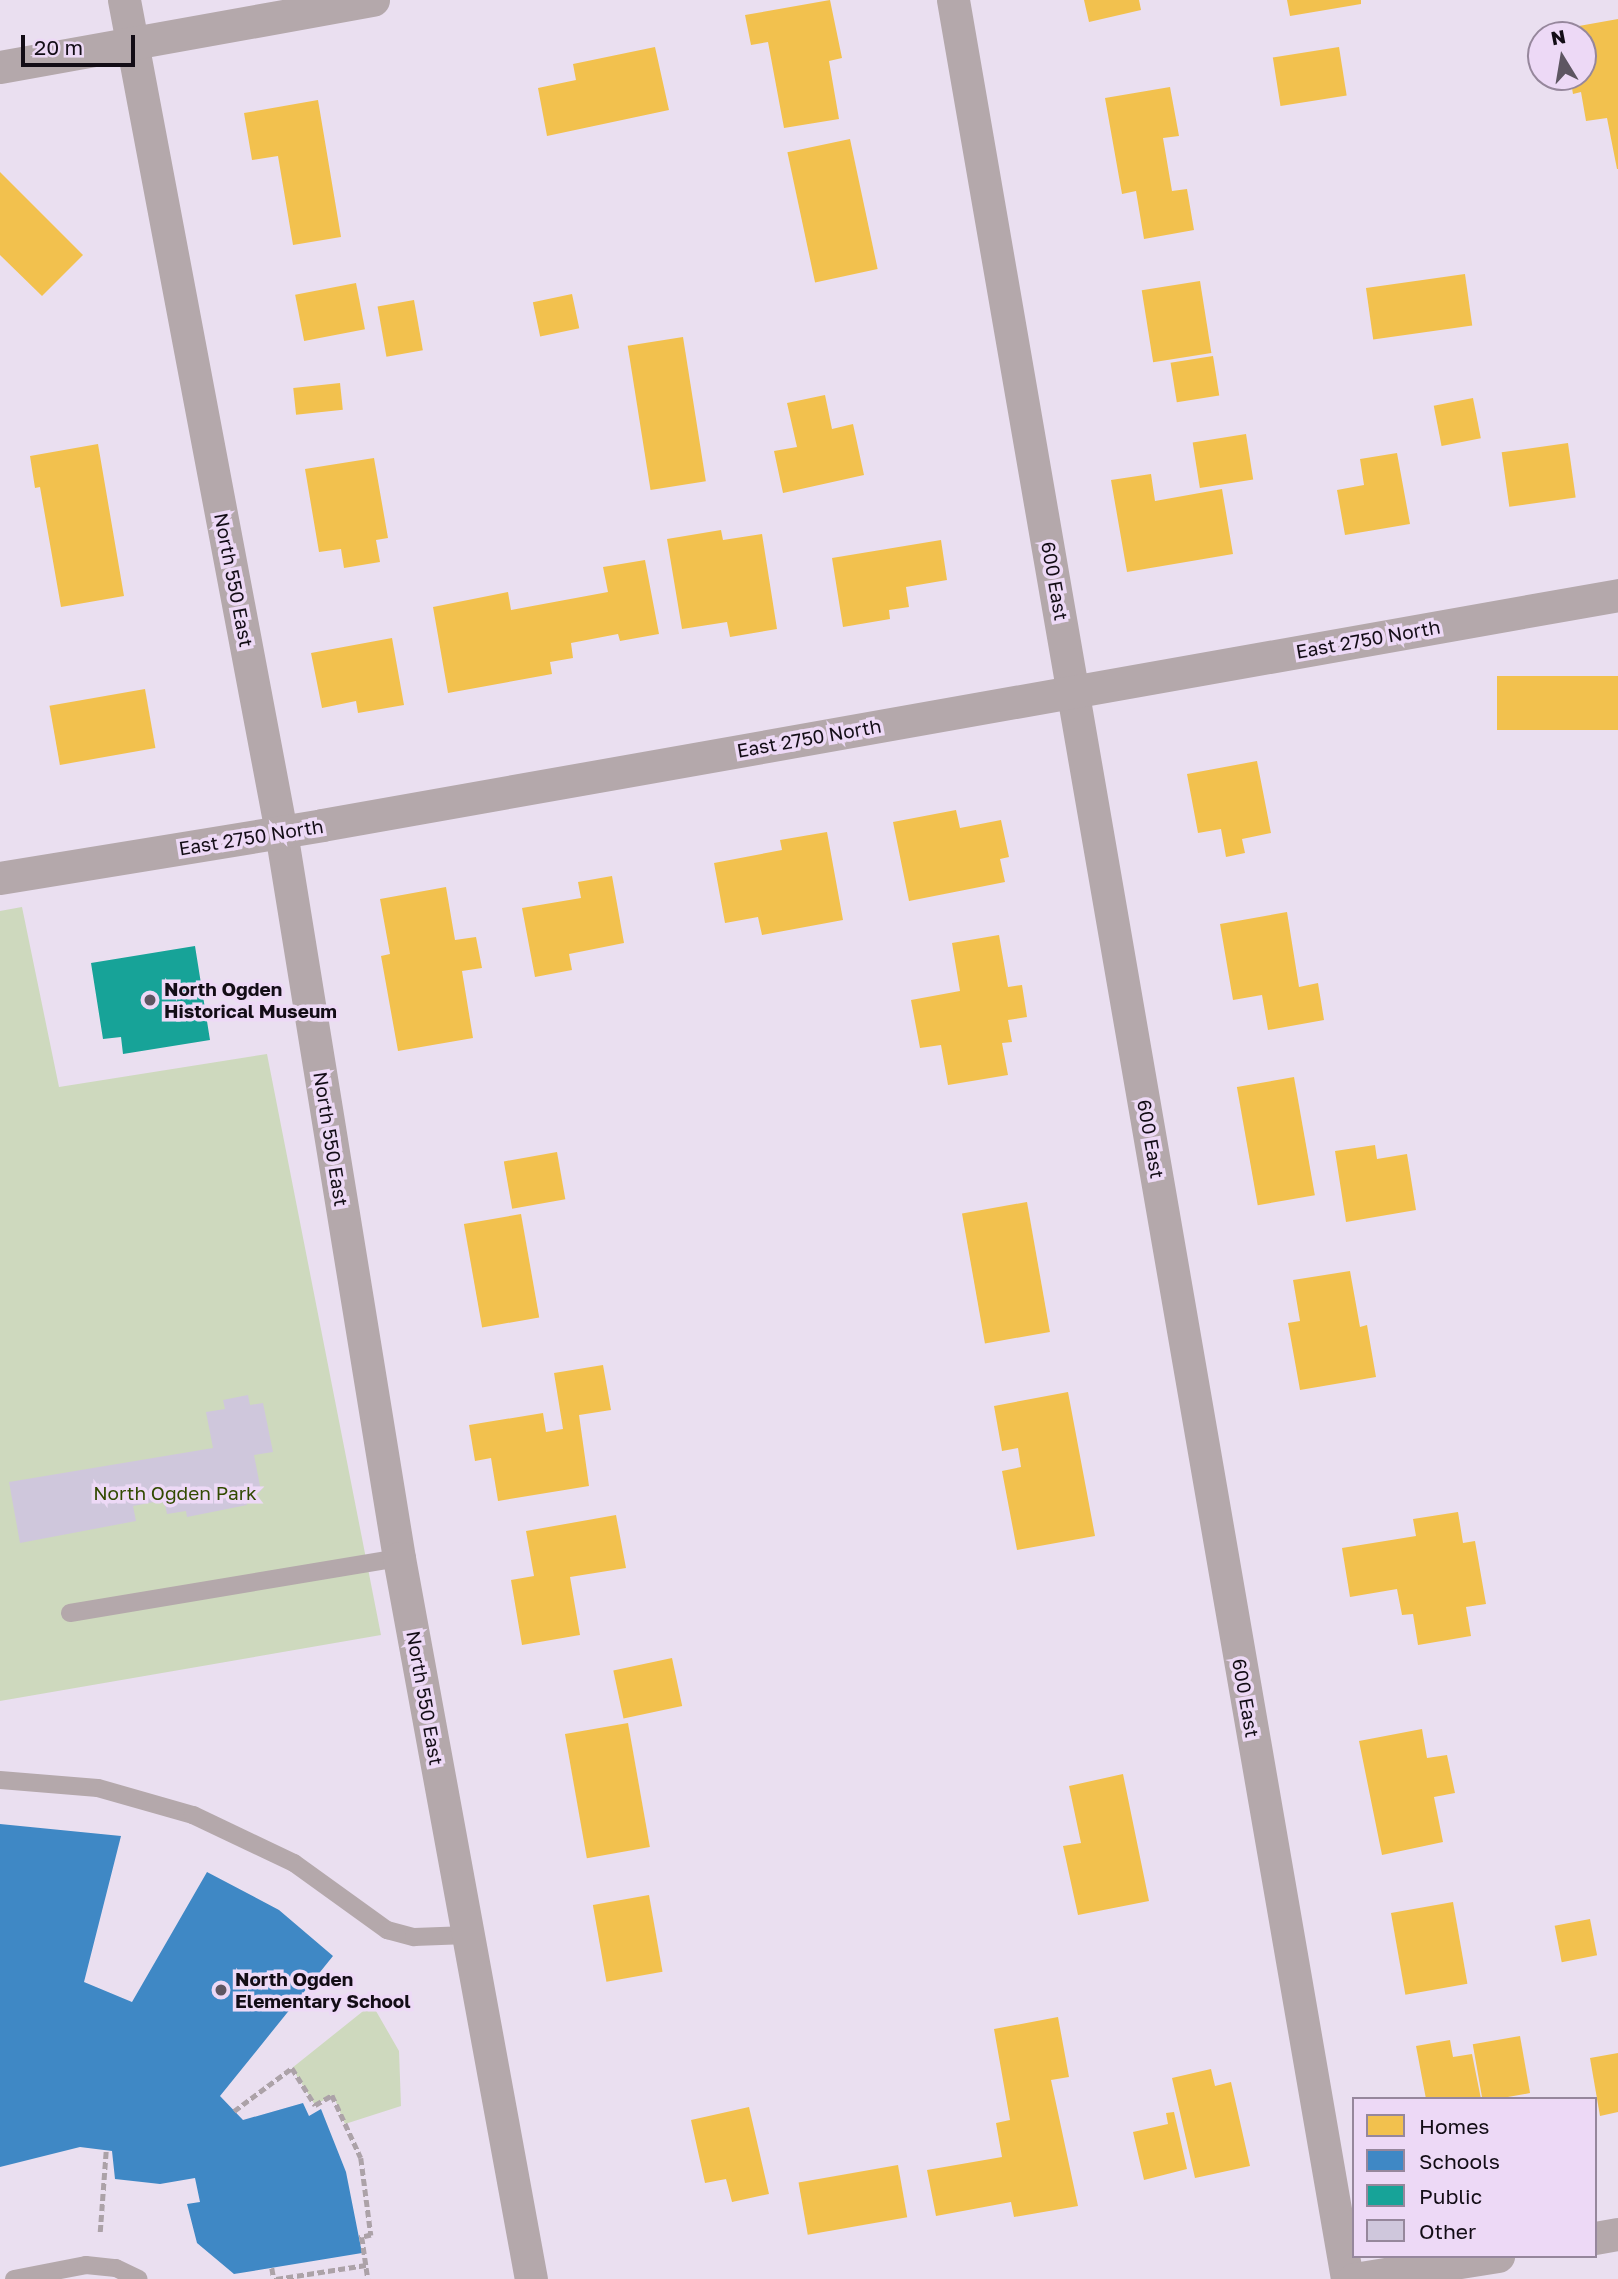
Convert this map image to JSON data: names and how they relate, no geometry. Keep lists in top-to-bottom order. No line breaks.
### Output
{"streets":{"street":["North 550 East","600 East","East 2750 North"]},"crossings":[["North 550 East","East 2750 North"],["600 East","East 2750 North"]],"parks":["North Ogden Park"],"places":["North Ogden Historical Museum","North Ogden Elementary School"],"legend":["Homes","Schools","Public","Other"],"scale_bar":"20 m","north":"top"}
